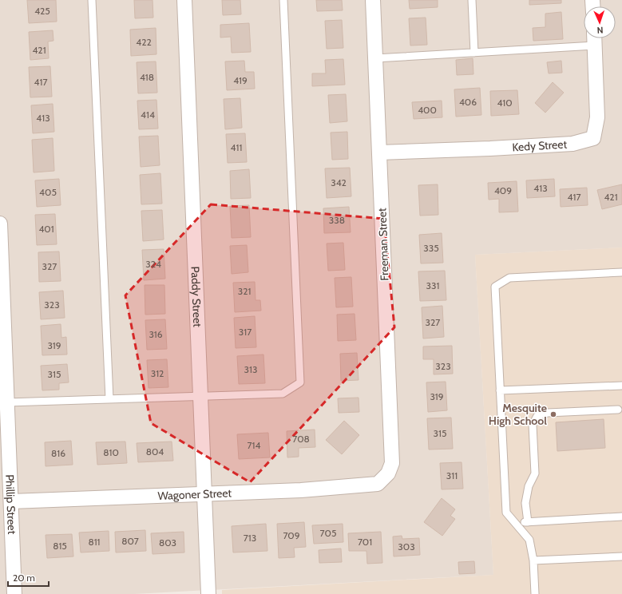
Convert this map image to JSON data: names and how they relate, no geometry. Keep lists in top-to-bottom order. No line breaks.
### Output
{"streets":{"street":["Kedy Street","Freeman Street","Paddy Street","Wagoner Street","Phillip Street"]},"crossings":[["Kedy Street","Freeman Street"],["Freeman Street","Wagoner Street"],["Paddy Street","Wagoner Street"],["Wagoner Street","Phillip Street"]],"places":["Mesquite High School"],"house_numbers":["425","422","421","418","419","417","406","410","400","414","413","411","342","413","409","405","417","421","338","401","335","324","327","331","321","323","327","317","316","319","323","313","312","315","319","315","708","714","804","810","816","311","705","709","713","807","811","701","803","815","303"],"scale_bar":"20 m","north":"bottom"}
